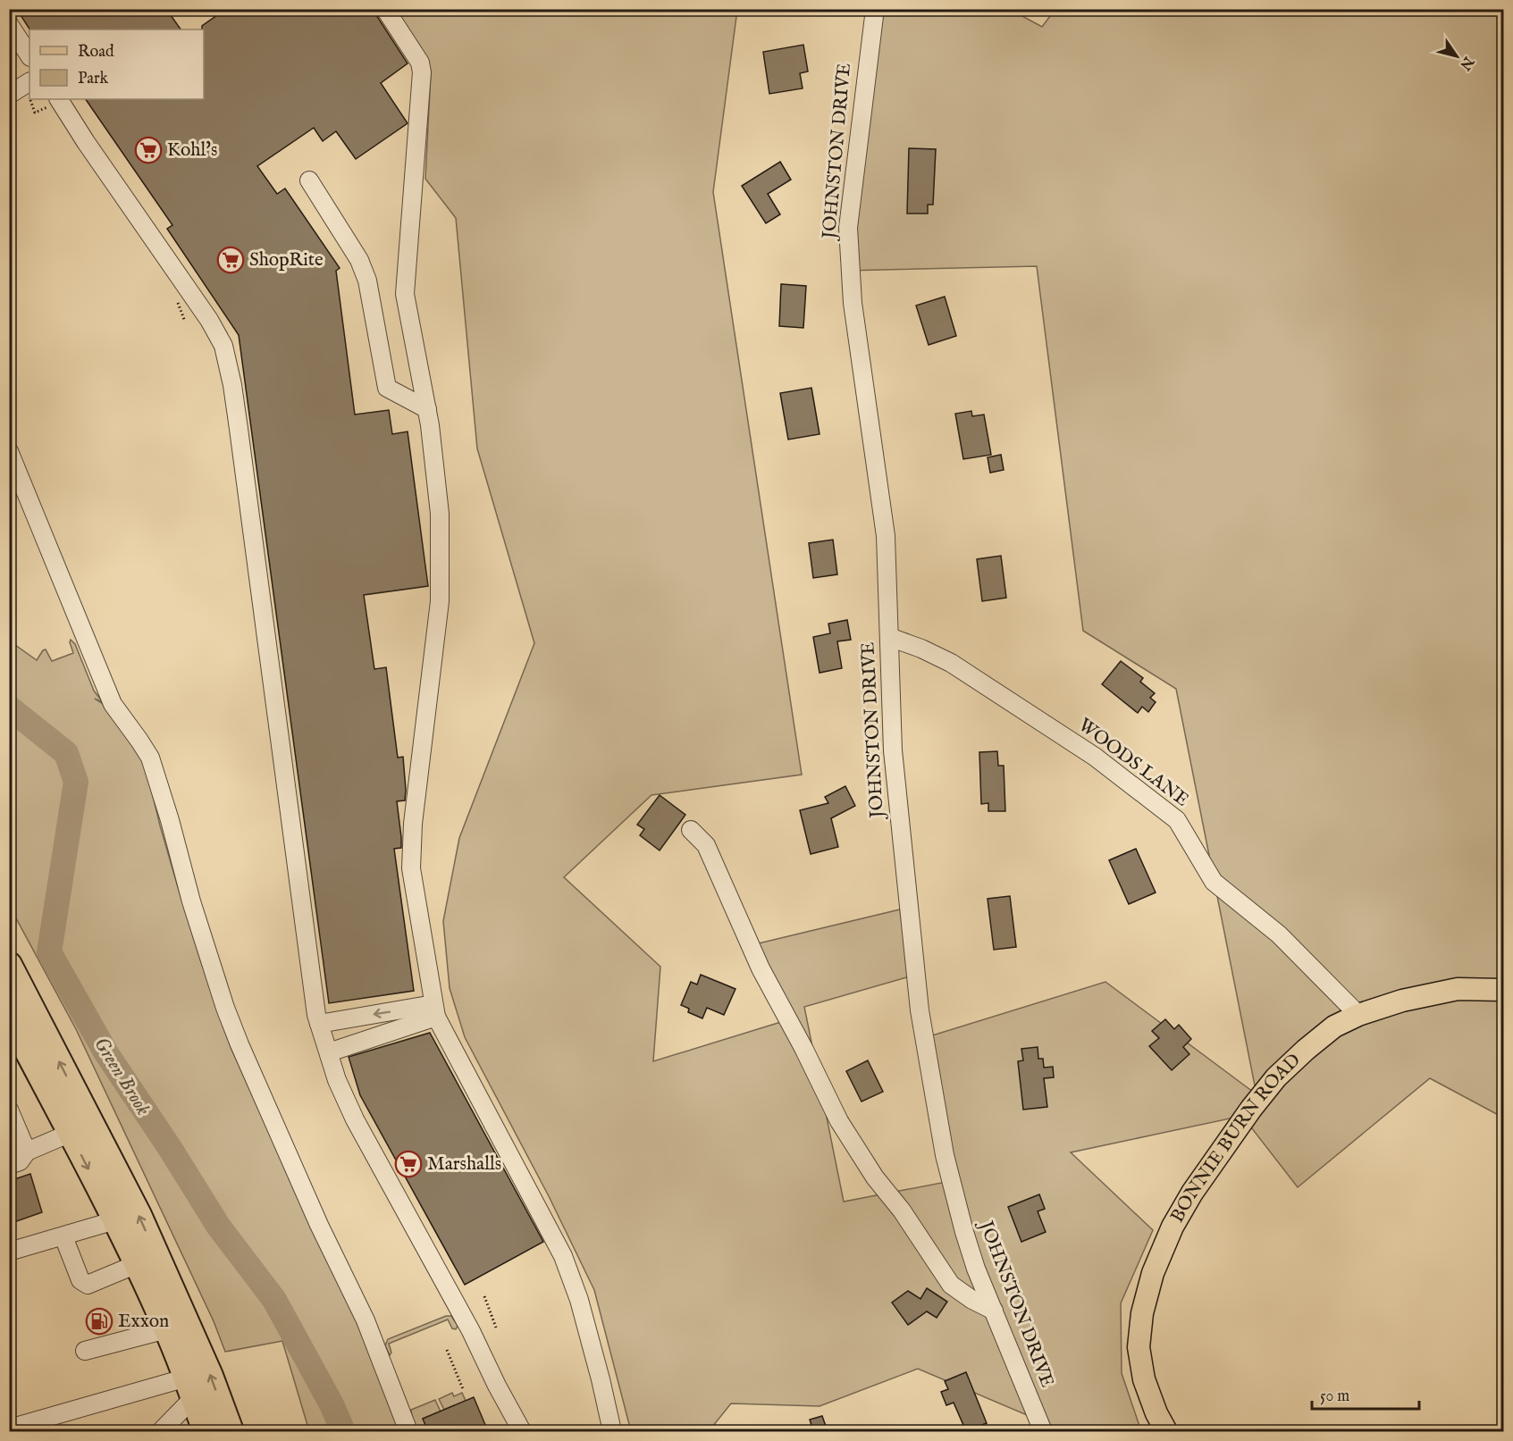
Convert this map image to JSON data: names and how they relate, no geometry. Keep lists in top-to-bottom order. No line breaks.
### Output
{"streets":{"main road":["BONNIE BURN ROAD"],"street":["JOHNSTON DRIVE","WOODS LANE"]},"crossings":[["JOHNSTON DRIVE","WOODS LANE"],["WOODS LANE","BONNIE BURN ROAD"]],"water":["Green Brook"],"places":{"supermarket":["Kohl's","ShopRite","Marshalls"],"fuel station":["Exxon"]},"legend":["Road","Park"],"scale_bar":"50 m","north":"bottom right"}
